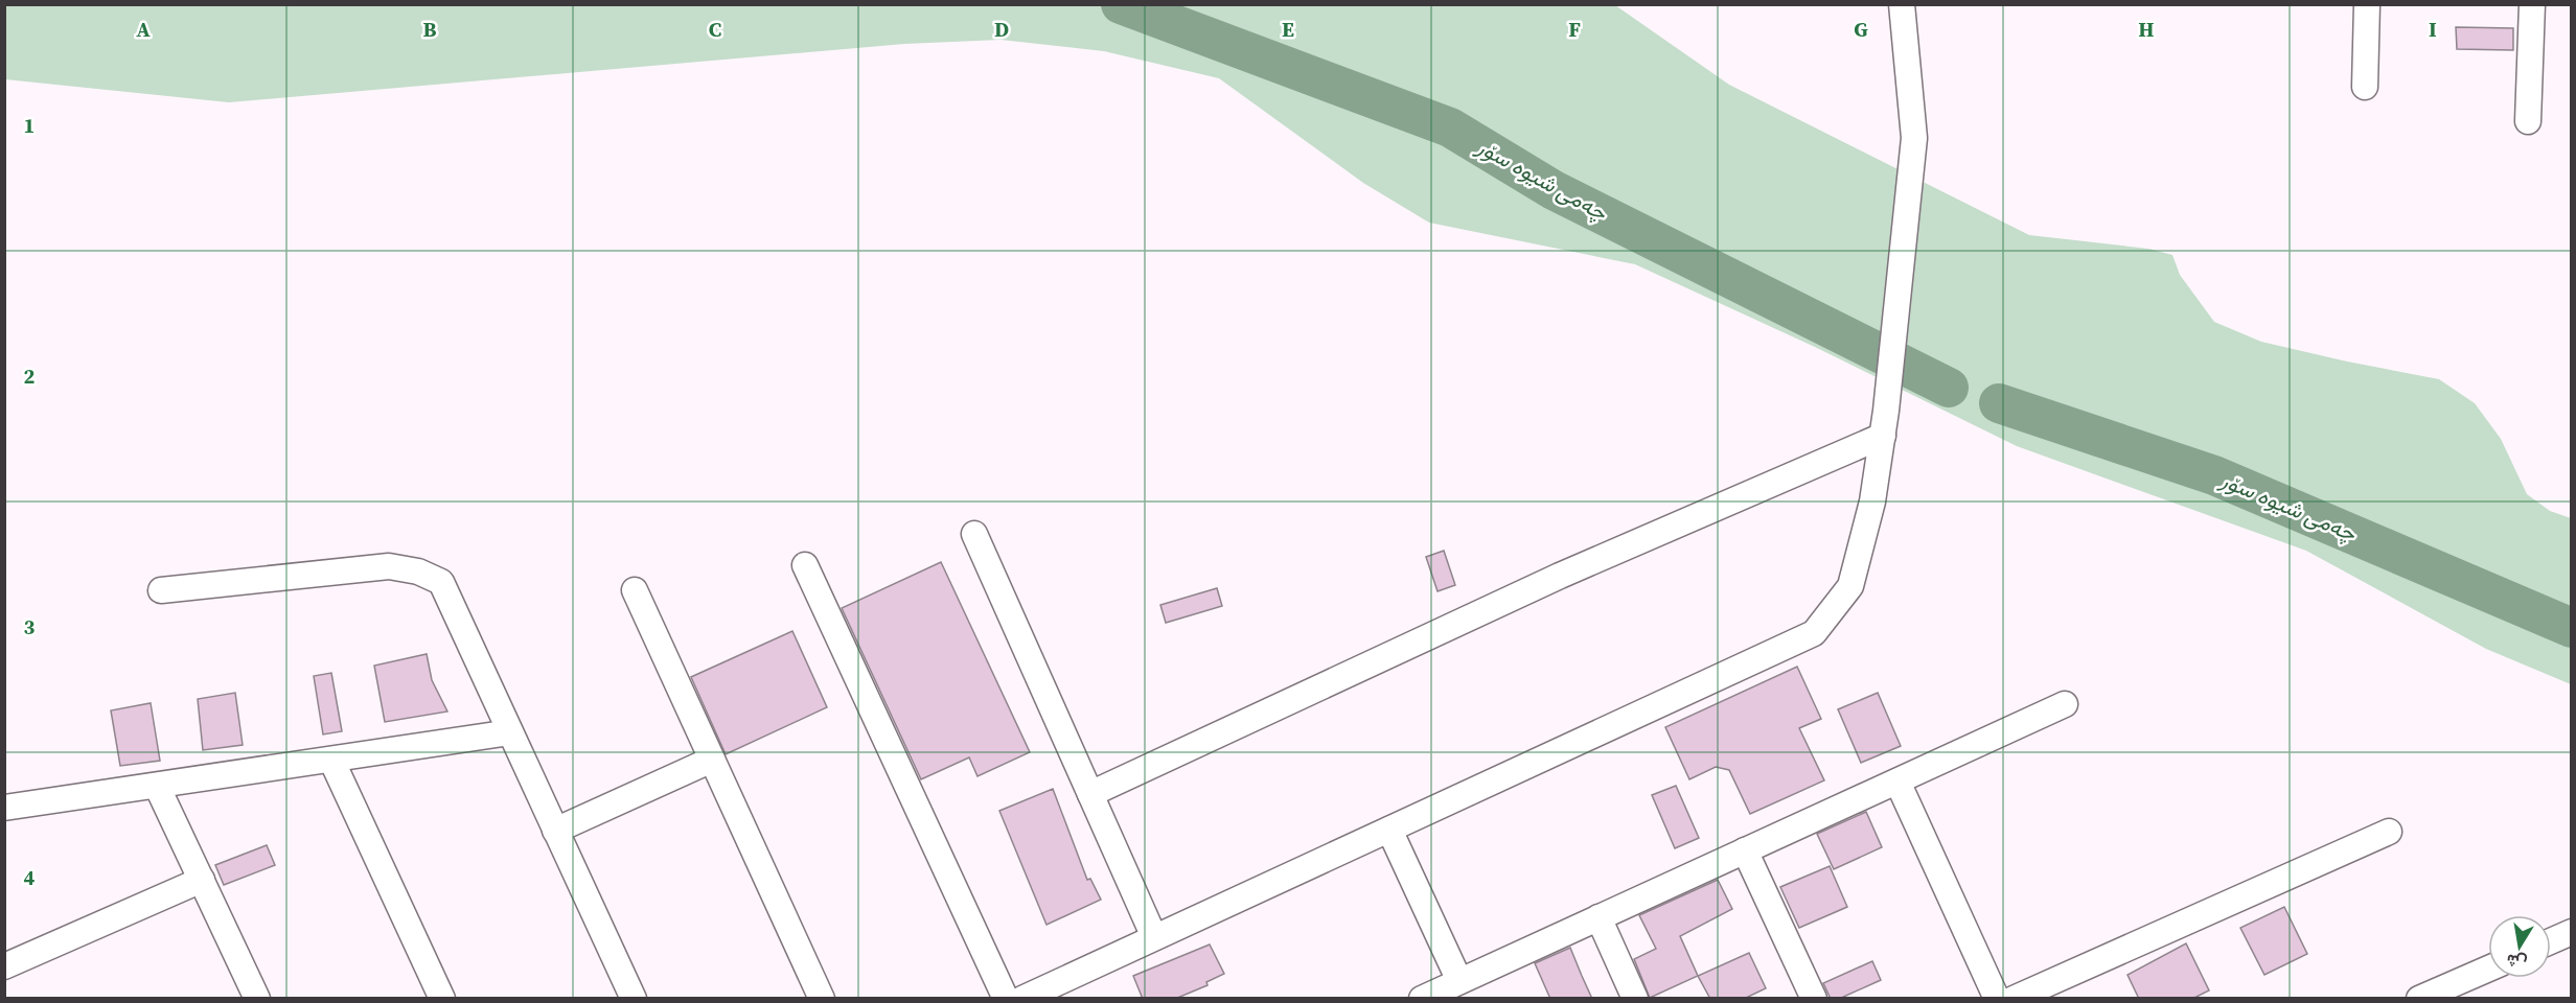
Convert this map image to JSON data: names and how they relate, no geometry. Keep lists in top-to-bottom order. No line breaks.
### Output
{"water":["چەمی شیوە سۆر"],"north":"bottom","grid":{"columns":["A","B","C","D","E","F","G","H","I"],"rows":["1","2","3","4"]}}
